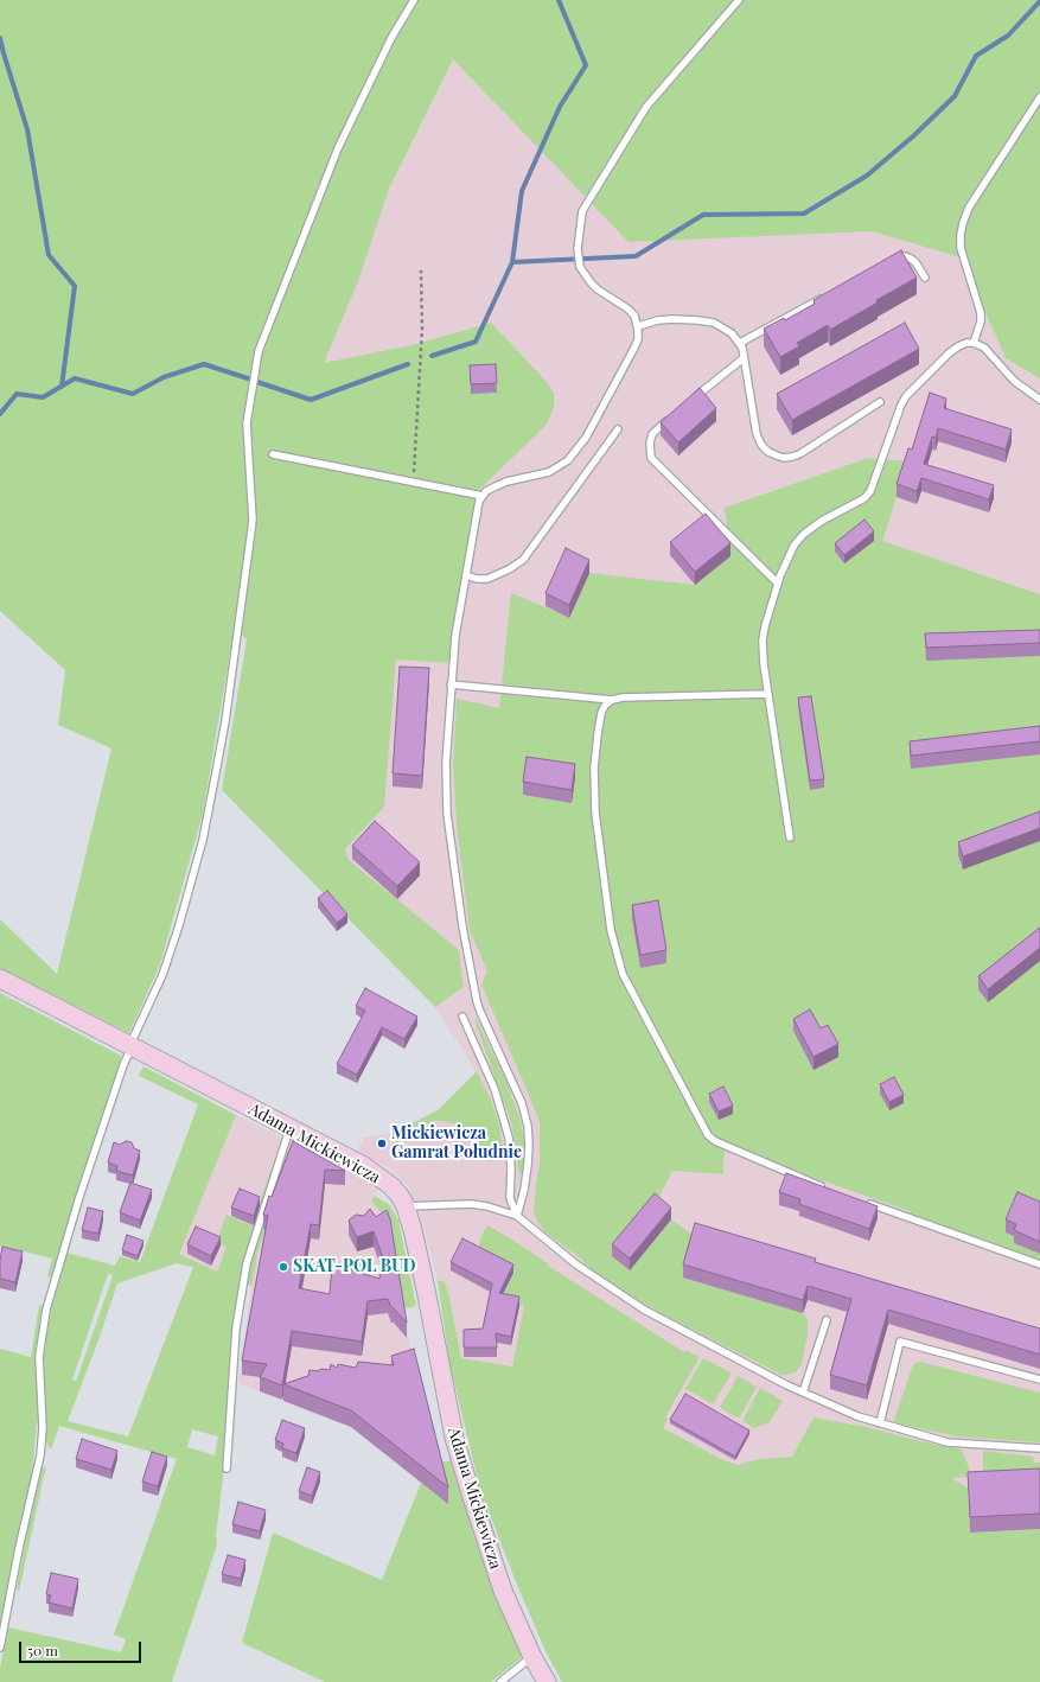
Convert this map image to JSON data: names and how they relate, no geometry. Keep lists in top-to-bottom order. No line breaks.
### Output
{"streets":{"street":["Adama Mickiewicza"]},"places":["Mickiewicza Gamrat Południe","SKAT-POL BUD"],"scale_bar":"50 m"}
